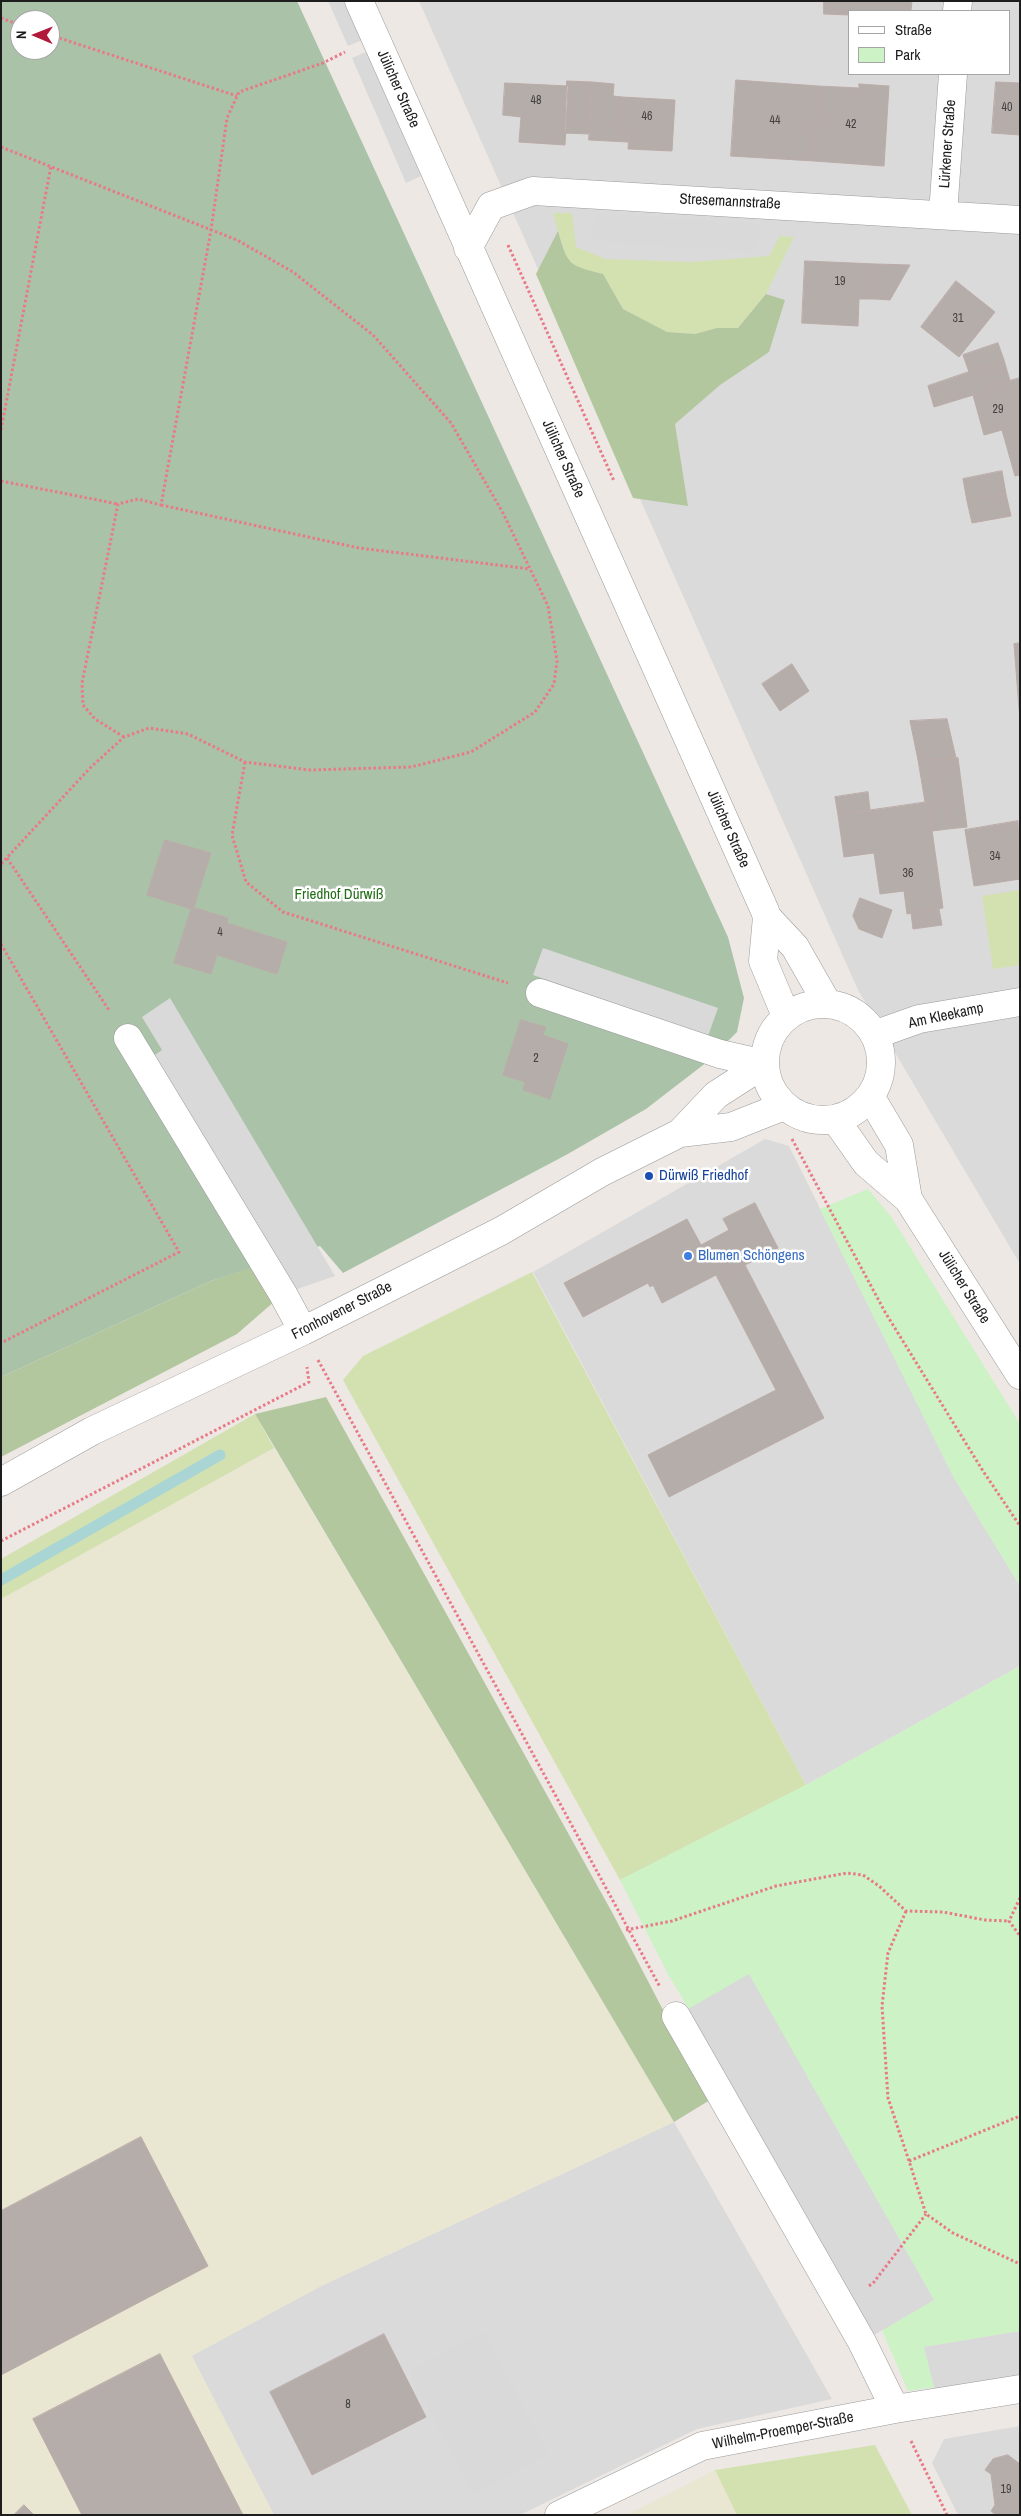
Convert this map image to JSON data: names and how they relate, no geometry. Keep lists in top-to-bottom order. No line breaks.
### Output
{"streets":{"street":["Jülicher Straße","Lürkener Straße","Stresemannstraße","Am Kleekamp","Fronhovener Straße","Wilhelm-Proemper-Straße"]},"crossings":[["Jülicher Straße","Stresemannstraße"],["Jülicher Straße","Am Kleekamp"],["Jülicher Straße","Fronhovener Straße"],["Lürkener Straße","Stresemannstraße"],["Am Kleekamp","Fronhovener Straße"]],"parks":["Friedhof Dürwiß"],"places":["Dürwiß Friedhof","Blumen Schöngens"],"house_numbers":["48","40","46","44","42","19","31","29","34","36","4","2","8","19"],"legend":["Straße","Park"],"north":"left"}
